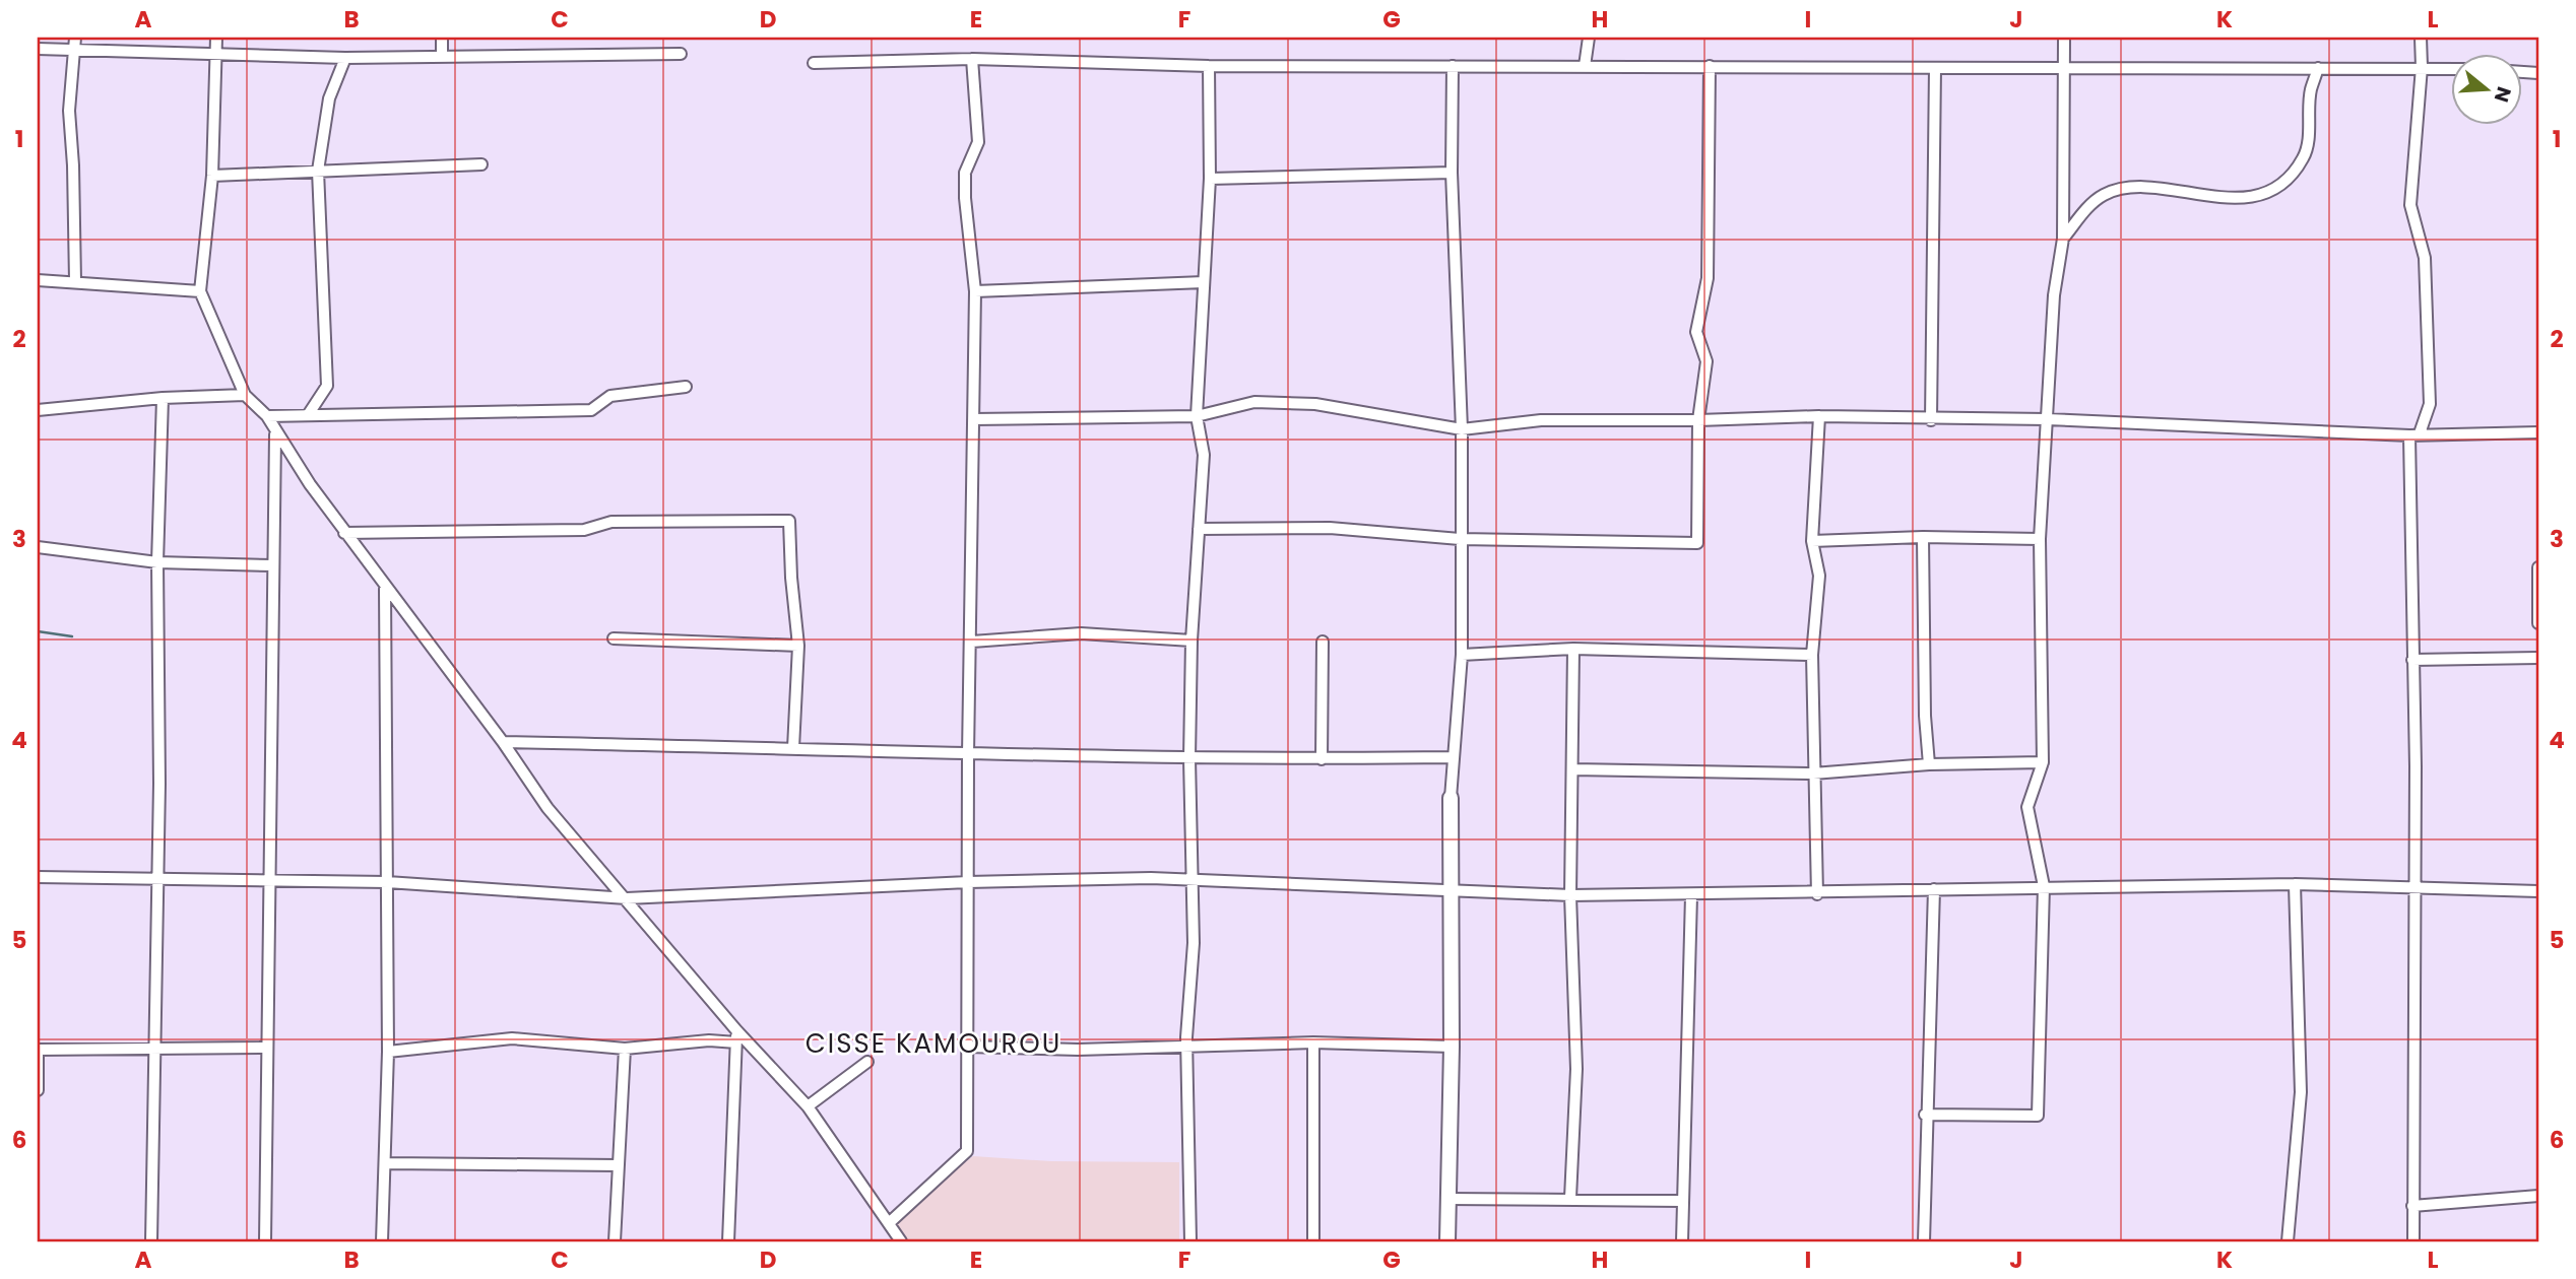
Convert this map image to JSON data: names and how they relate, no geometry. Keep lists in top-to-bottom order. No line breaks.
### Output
{"districts":["CISSE KAMOUROU"],"north":"right","grid":{"columns":["A","B","C","D","E","F","G","H","I","J","K","L"],"rows":["1","2","3","4","5","6"]}}
